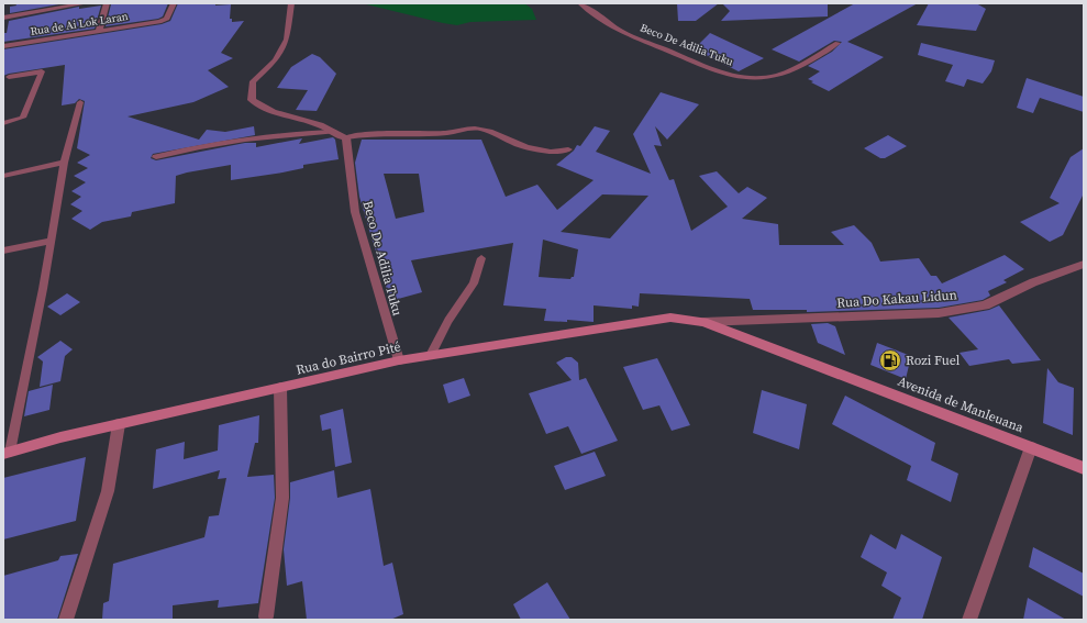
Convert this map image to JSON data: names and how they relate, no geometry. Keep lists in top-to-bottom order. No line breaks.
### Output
{"streets":{"main road":["Rua do Bairro Pité","Avenida de Manleuana"],"street":["Rua de Ai Lok Laran","Beco De Adilia Tuku","Rua Do Kakau Lidun"]},"crossings":[["Beco De Adilia Tuku","Rua do Bairro Pité"],["Rua Do Kakau Lidun","Rua do Bairro Pité"],["Rua Do Kakau Lidun","Avenida de Manleuana"],["Rua do Bairro Pité","Avenida de Manleuana"]],"places":{"fuel station":["Rozi Fuel"]}}
